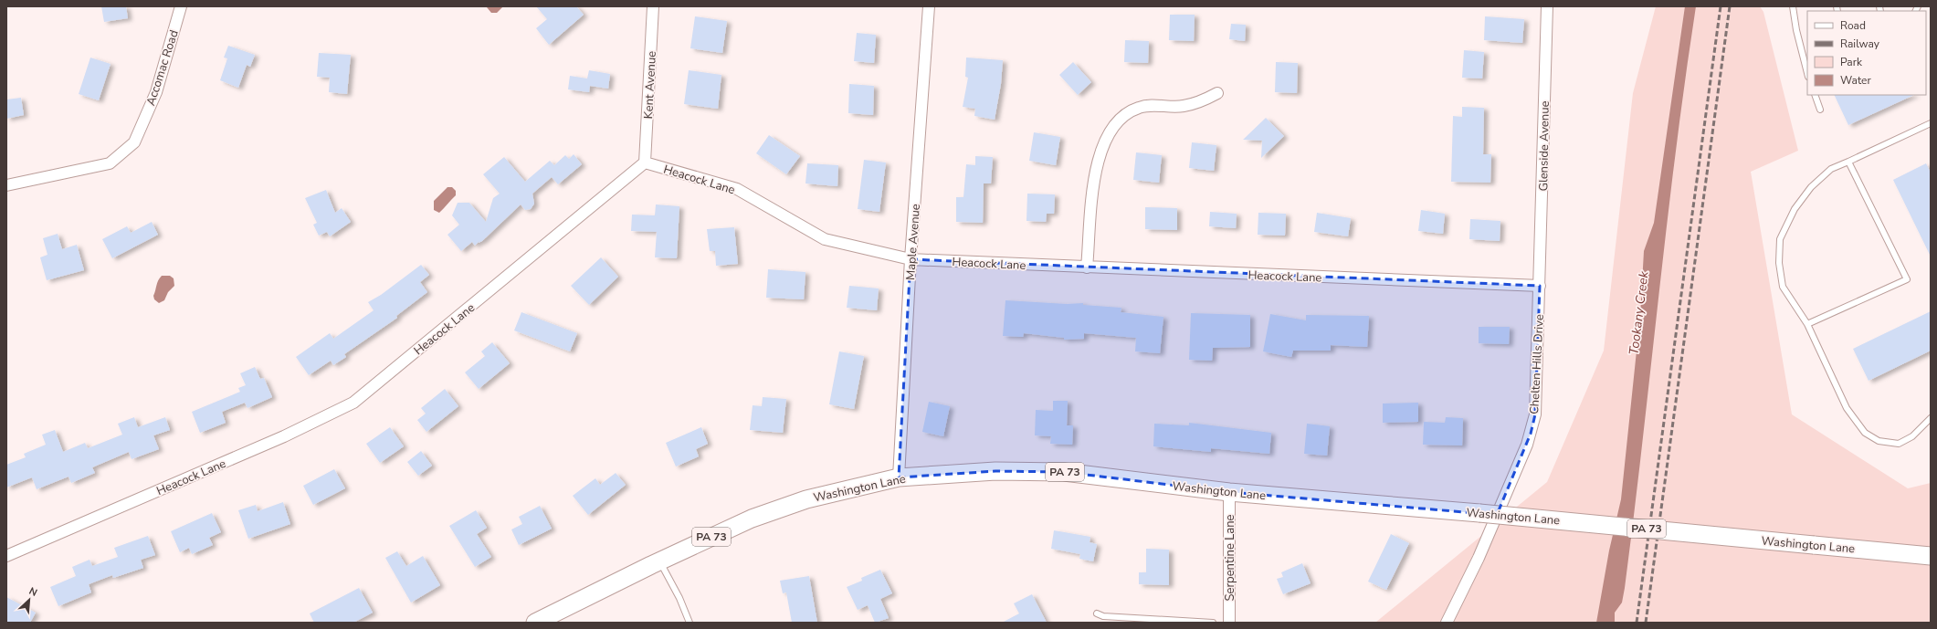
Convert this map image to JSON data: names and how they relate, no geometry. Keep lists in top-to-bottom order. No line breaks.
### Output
{"streets":{"main road":["PA 73","Washington Lane"],"street":["Accomac Road","Kent Avenue","Glenside Avenue","Heacock Lane","Maple Avenue","Chelten Hills Drive","Serpentine Lane"]},"crossings":[["Kent Avenue","Heacock Lane"],["Glenside Avenue","Heacock Lane"],["Glenside Avenue","Chelten Hills Drive"],["Heacock Lane","Maple Avenue"],["Heacock Lane","Chelten Hills Drive"],["Maple Avenue","Washington Lane"],["Washington Lane","Serpentine Lane"]],"water":["Tookany Creek"],"legend":["Road","Railway","Park","Water"],"north":"top right"}
